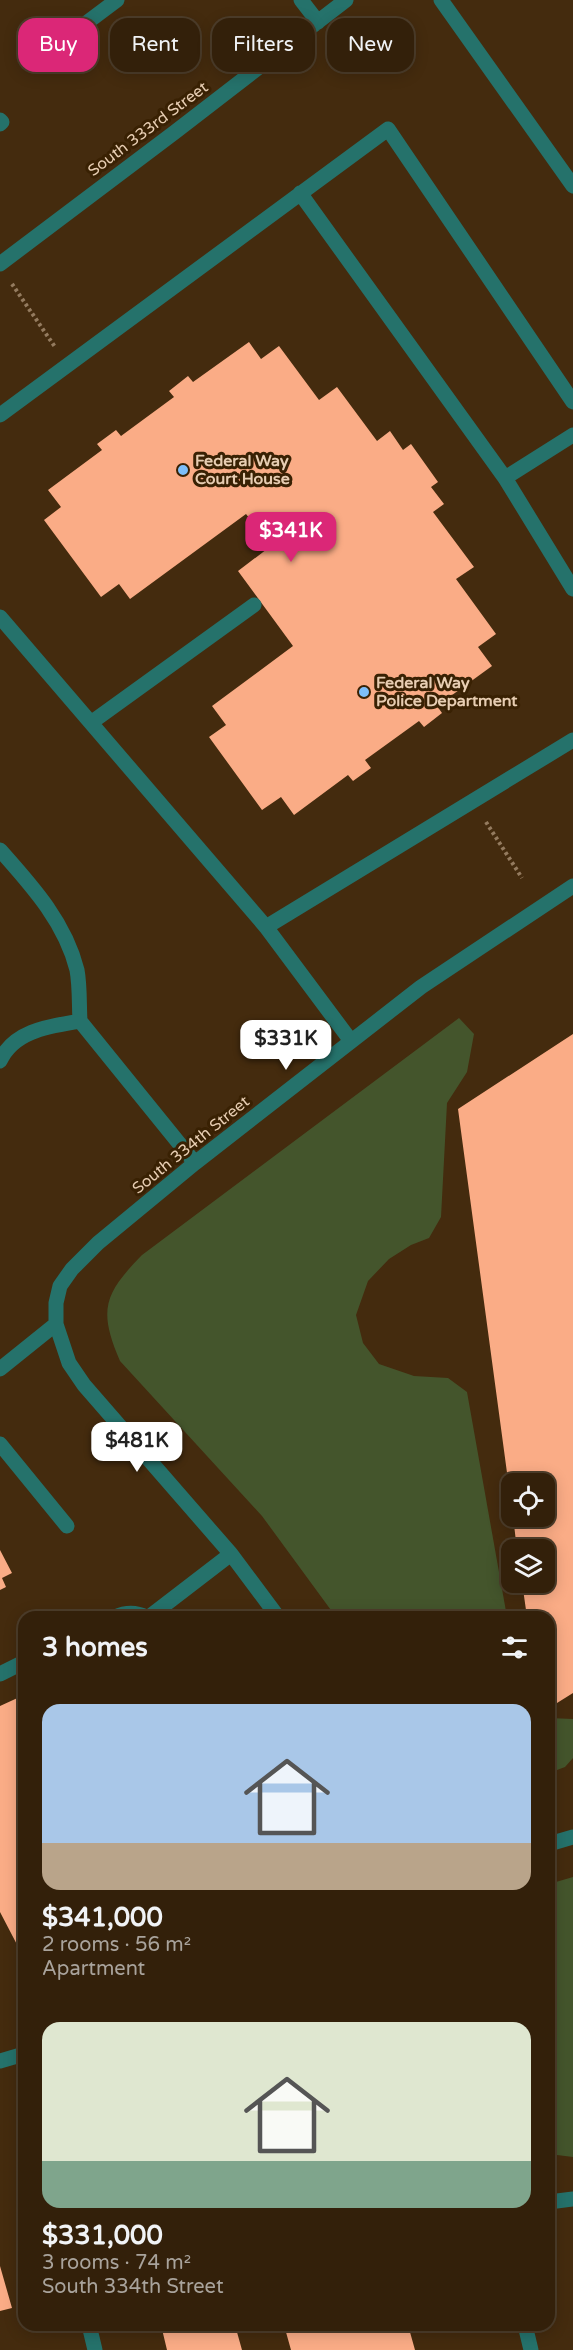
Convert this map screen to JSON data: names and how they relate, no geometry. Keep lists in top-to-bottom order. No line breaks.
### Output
{"streets":{"street":["South 333rd Street","South 334th Street"]},"places":["Federal Way Court House","Federal Way Police Department"],"page":{"chip":["Buy","Rent","Filters","New"],"price":["$341K","$331K","$481K"],"heading":"3 homes","list":[{"name":"$341,000","note":"2 rooms · 56 m² · Apartment"},{"name":"$331,000","note":"3 rooms · 74 m² · South 334th Street"}]}}
